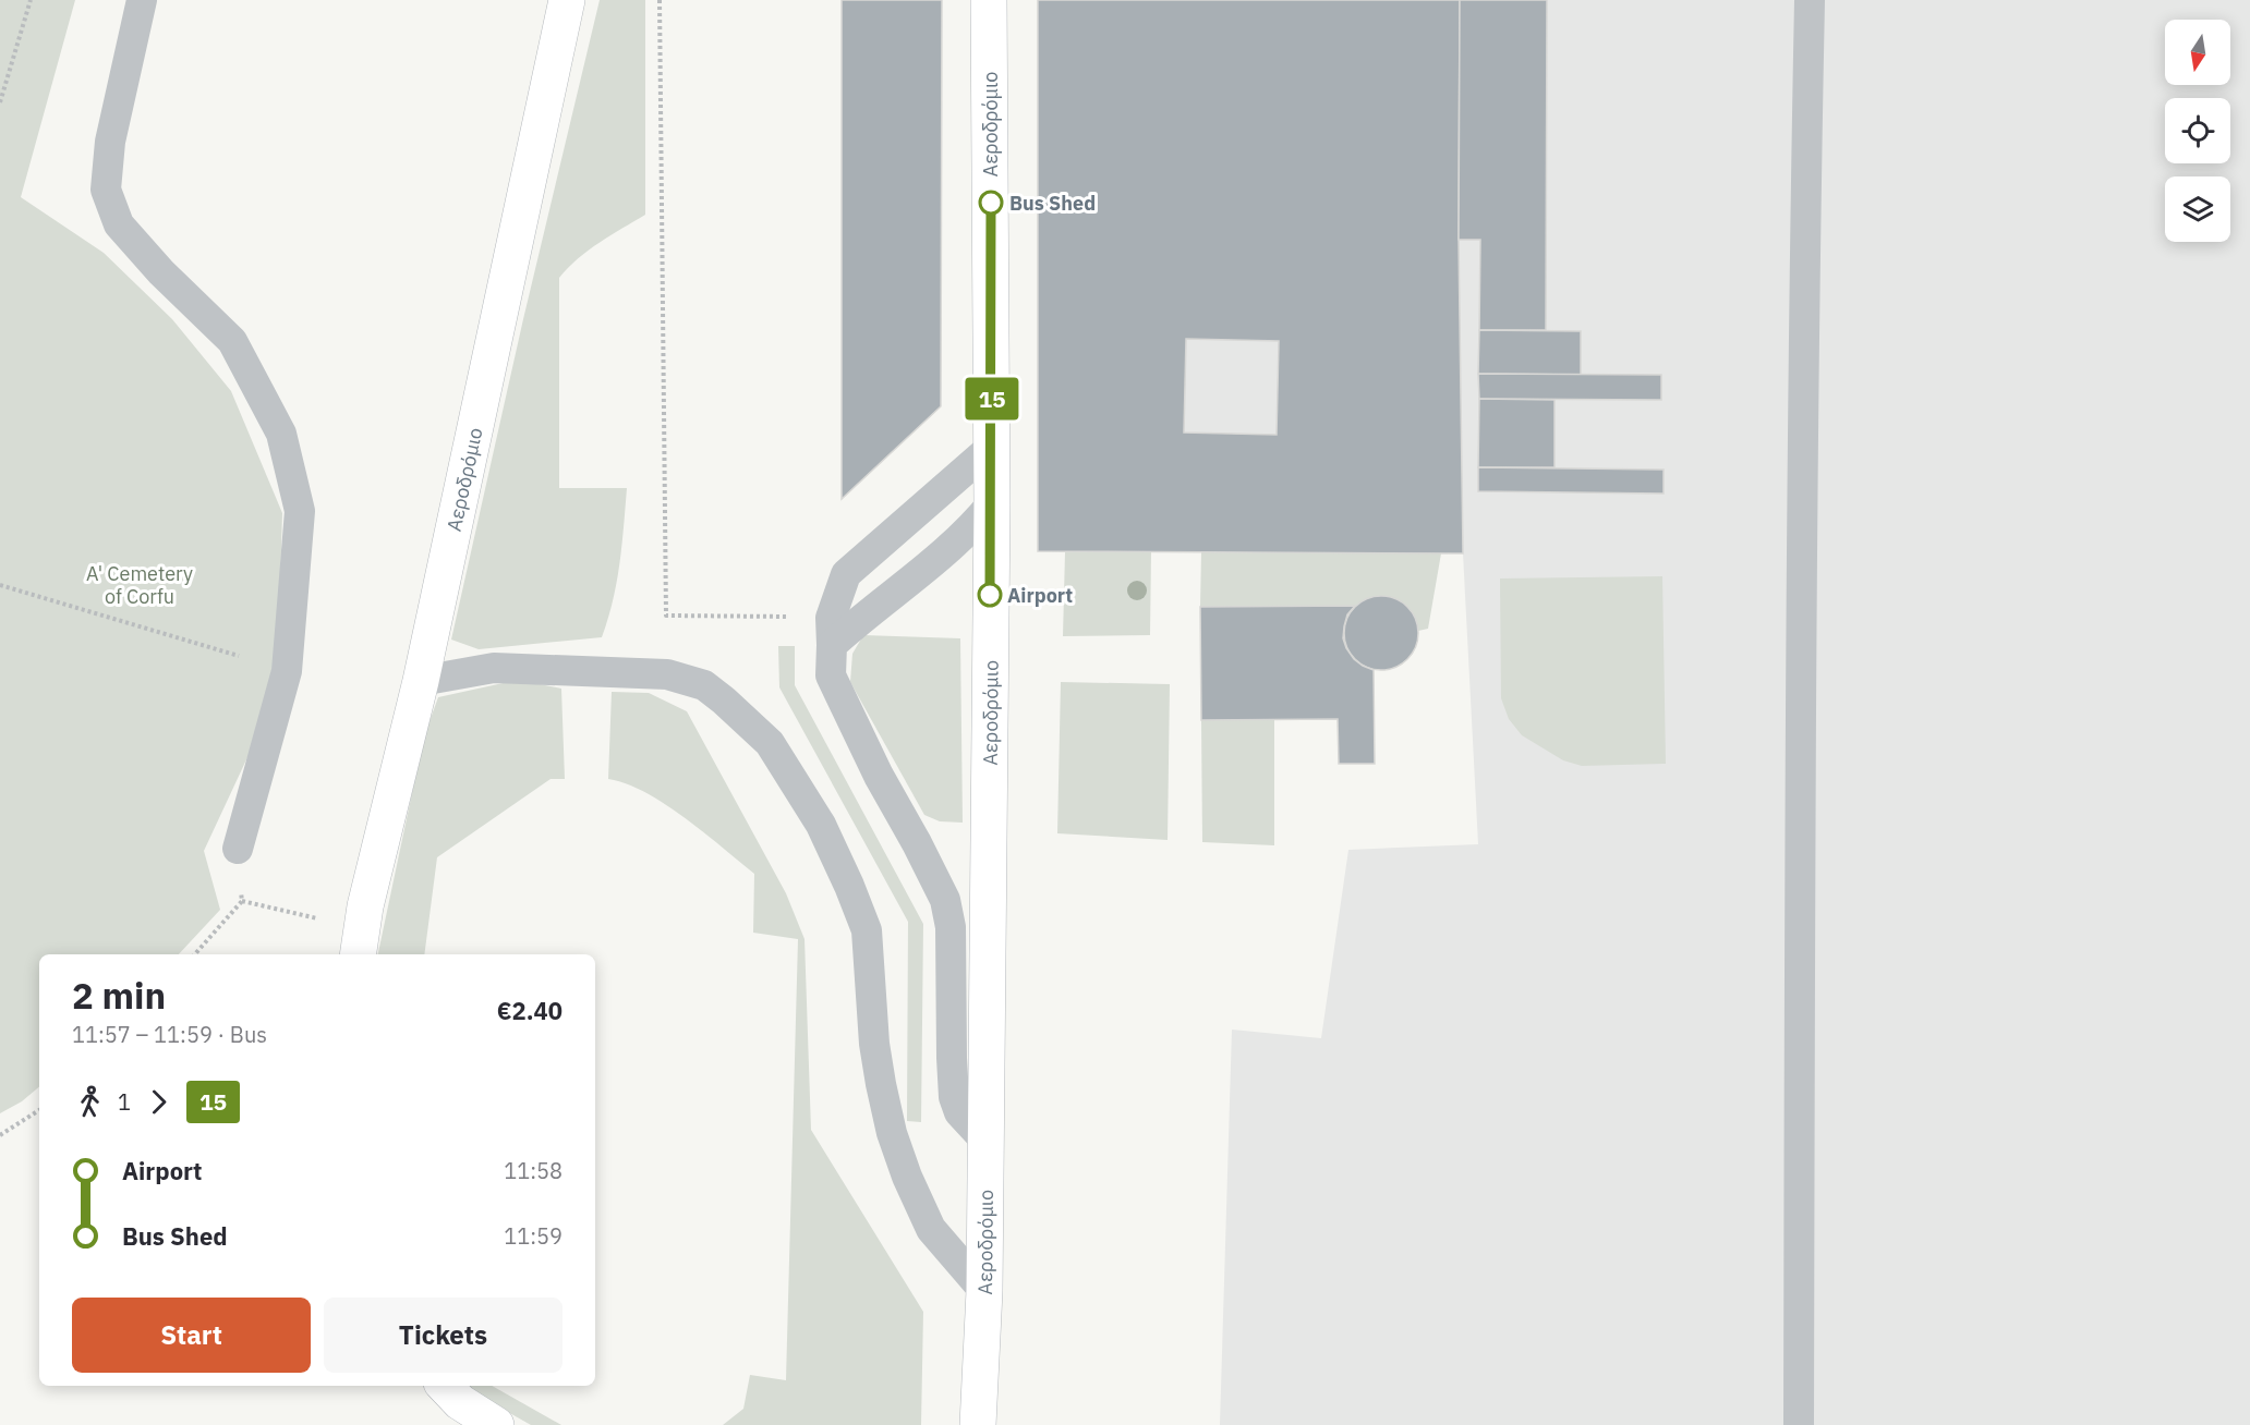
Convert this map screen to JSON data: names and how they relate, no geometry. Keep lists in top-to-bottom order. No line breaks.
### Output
{"streets":{"main road":["Αεροδρόμιο"]},"parks":["A' Cemetery of Corfu"],"places":["Bus Shed","Airport"],"lines":["bus line 15"],"north":"bottom","page":{"on_map":"15","heading":["2 min","11:57 – 11:59 · Bus","€2.40"],"legs":["1","15"],"list":[{"name":"Airport","value":"11:58"},{"name":"Bus Shed","value":"11:59"}],"buttons":["Start","Tickets"]}}
